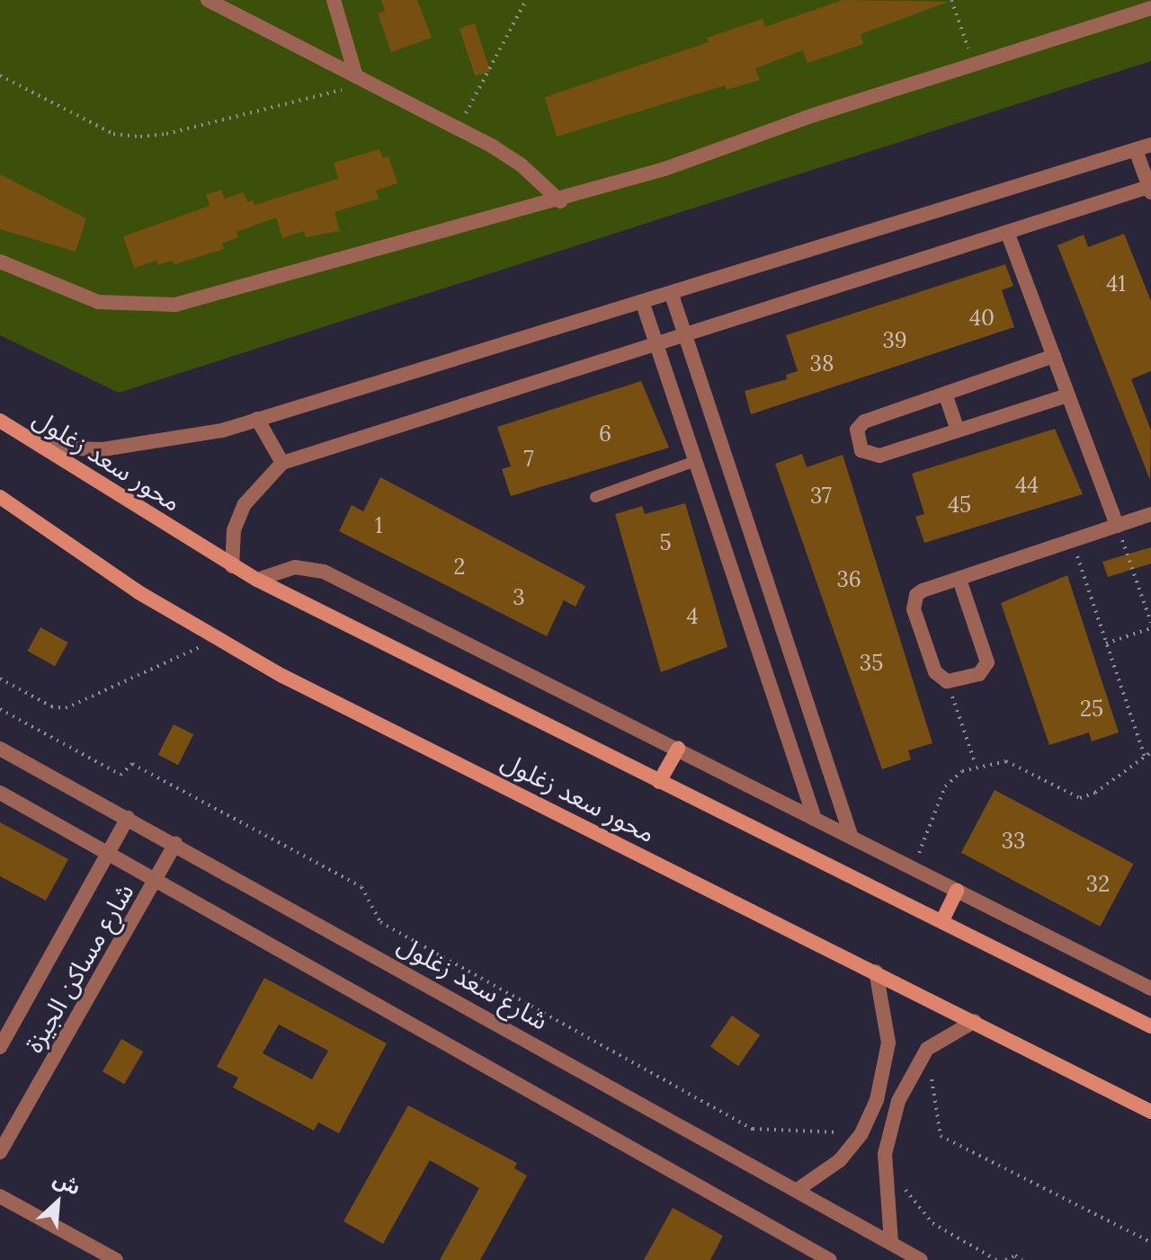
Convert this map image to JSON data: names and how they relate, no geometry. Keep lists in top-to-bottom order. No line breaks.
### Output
{"streets":{"main road":["محور سعد زغلول"],"street":["شارع مساكن الجيزة","شارع سعد زغلول"]},"crossings":[["شارع مساكن الجيزة","شارع سعد زغلول"]],"house_numbers":["41","40","39","38","6","7","44","37","45","1","5","2","36","3","4","35","25","33","32"],"north":"top right"}
